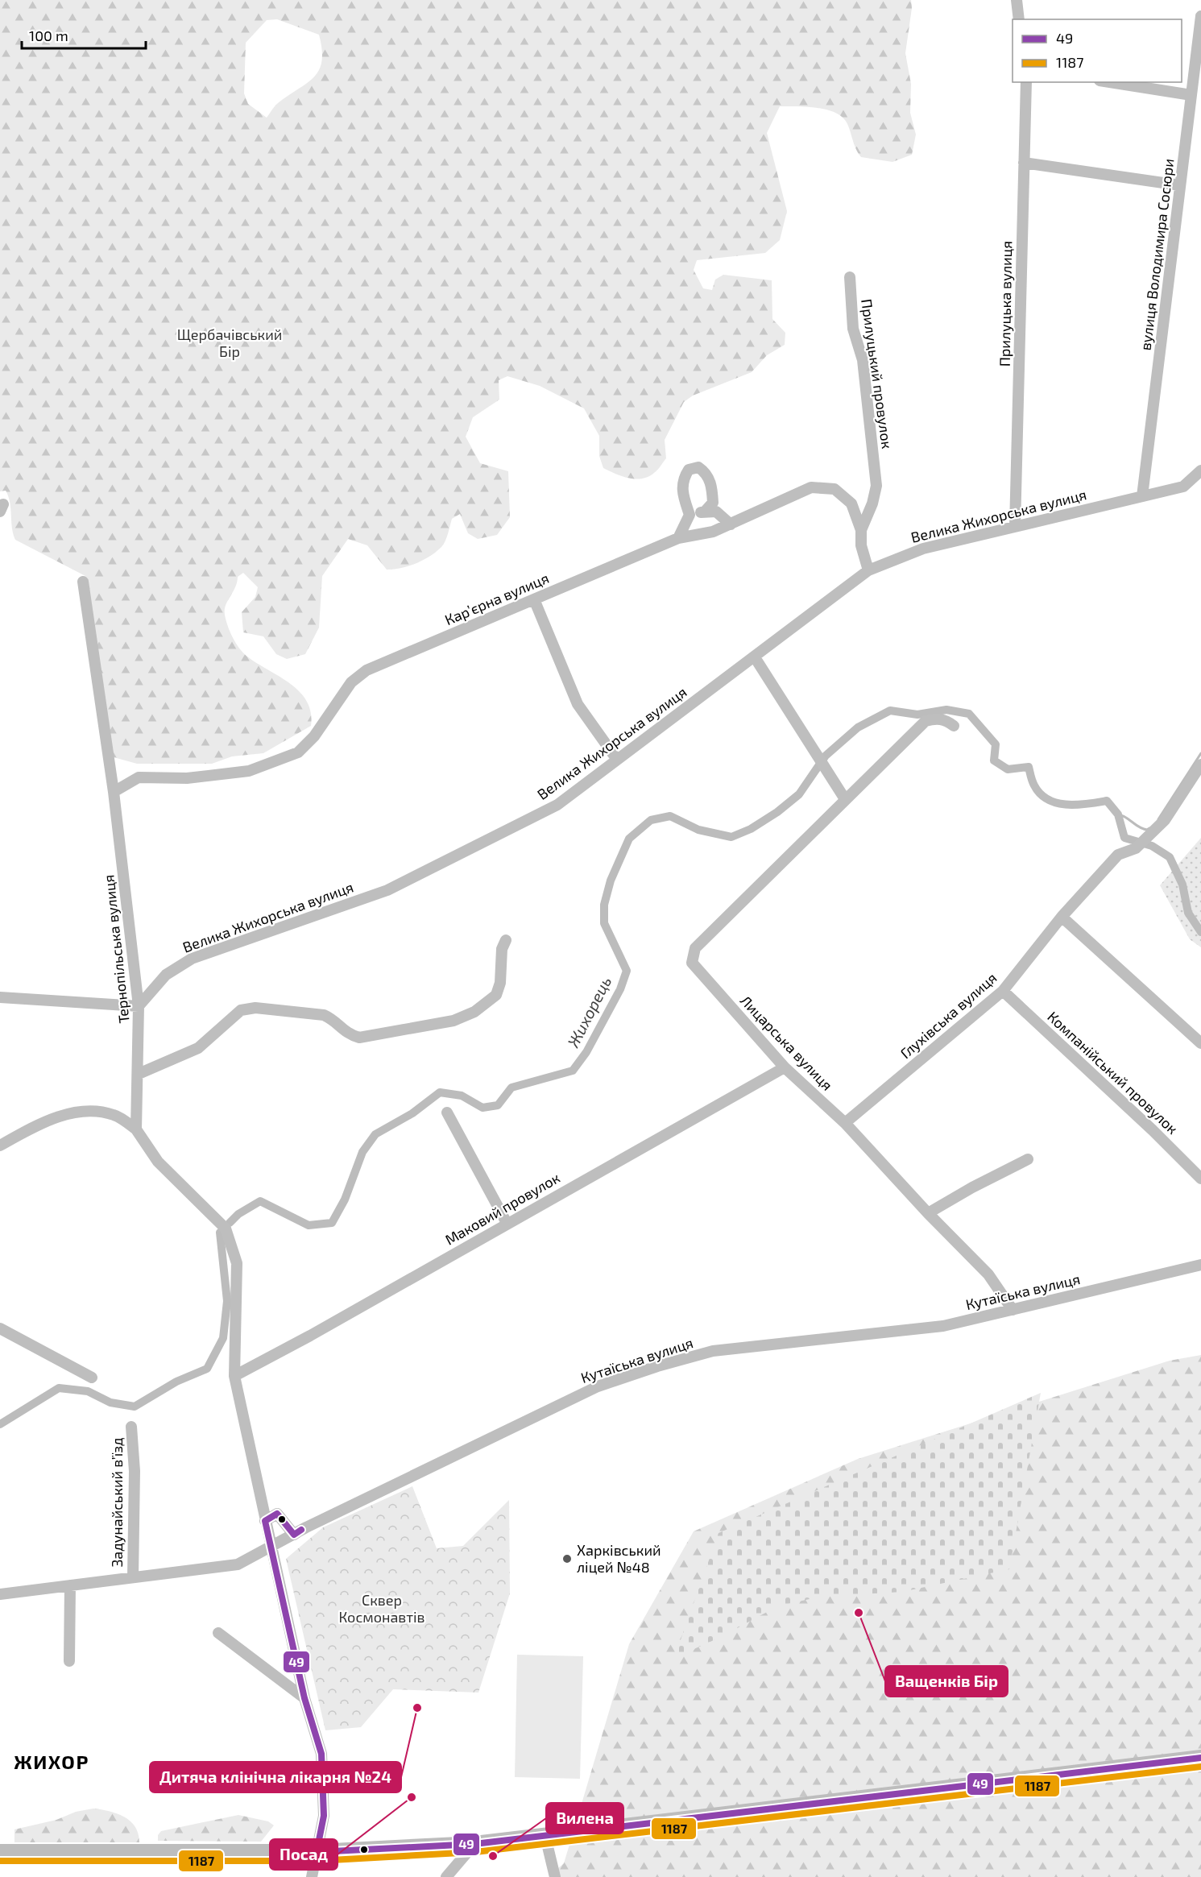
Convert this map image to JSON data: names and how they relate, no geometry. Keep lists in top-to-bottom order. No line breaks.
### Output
{"streets":{"street":["вулиця Володимира Сосюри","Прилуцька вулиця","Прилуцький провулок","Велика Жихорська вулиця","Кар’єрна вулиця","Тернопільська вулиця","Глухівська вулиця","Лицарська вулиця","Компанійський провулок","Маковий провулок","Кутаїська вулиця","Задунайський в’їзд"]},"crossings":[["вулиця Володимира Сосюри","Велика Жихорська вулиця"],["Прилуцька вулиця","Велика Жихорська вулиця"],["Прилуцький провулок","Кар’єрна вулиця"],["Велика Жихорська вулиця","Кар’єрна вулиця"],["Велика Жихорська вулиця","Тернопільська вулиця"],["Кар’єрна вулиця","Тернопільська вулиця"],["Глухівська вулиця","Лицарська вулиця"],["Глухівська вулиця","Компанійський провулок"],["Лицарська вулиця","Маковий провулок"],["Лицарська вулиця","Кутаїська вулиця"],["Кутаїська вулиця","Задунайський в’їзд"]],"districts":["ЖИХОР"],"water":["Жихорець"],"parks":["Щербачівський Бір","Сквер Космонавтів"],"places":["Харківський ліцей №48","Ващенків Бір","Дитяча клінічна лікарня №24","Посад","Вилена"],"lines":["transit line 49","transit line 1187"],"legend":["49","1187"],"scale_bar":"100 m"}
